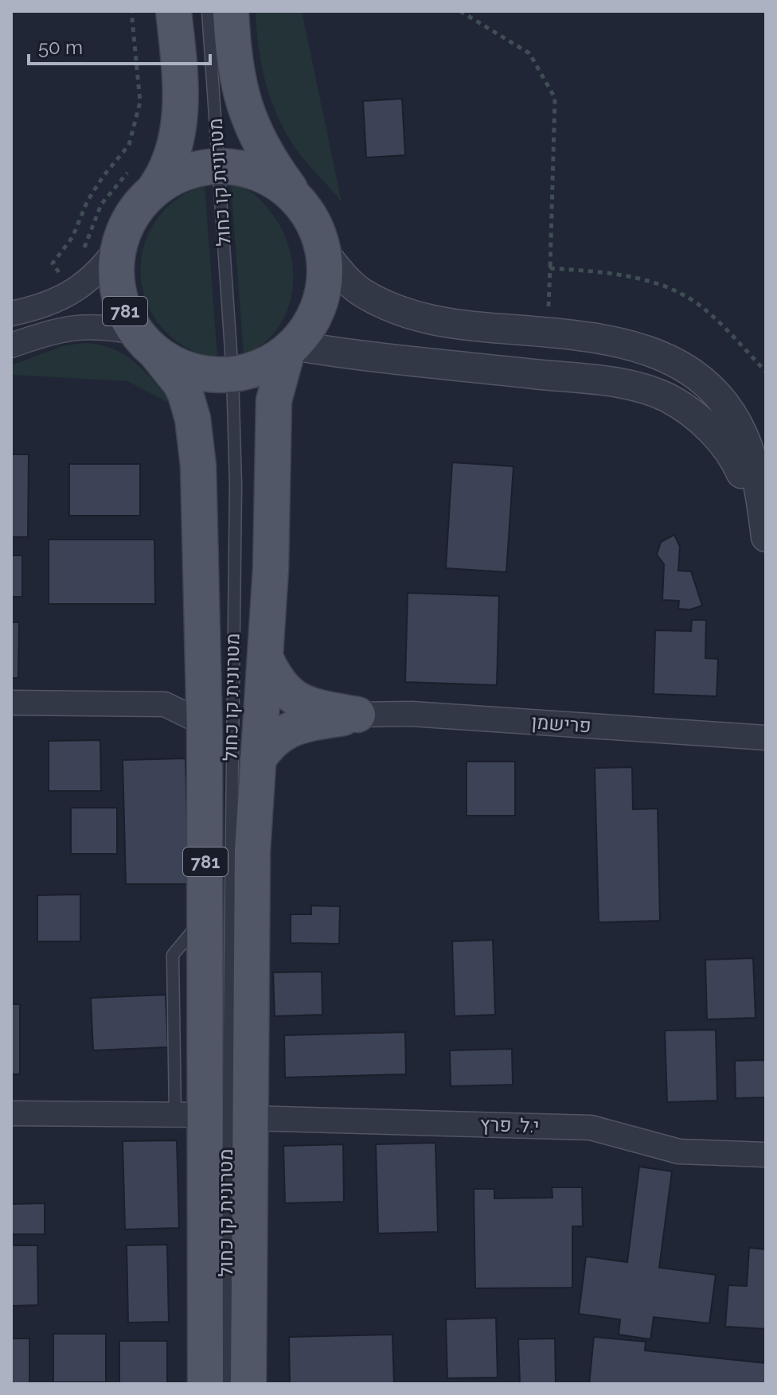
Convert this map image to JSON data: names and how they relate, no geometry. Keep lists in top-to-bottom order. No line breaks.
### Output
{"streets":{"main road":["781"],"street":["פרישמן","י.ל. פרץ"],"lane":["מטרונית קו כחול"]},"crossings":[["מטרונית קו כחול","781"],["781","י.ל. פרץ"]],"scale_bar":"50 m"}
